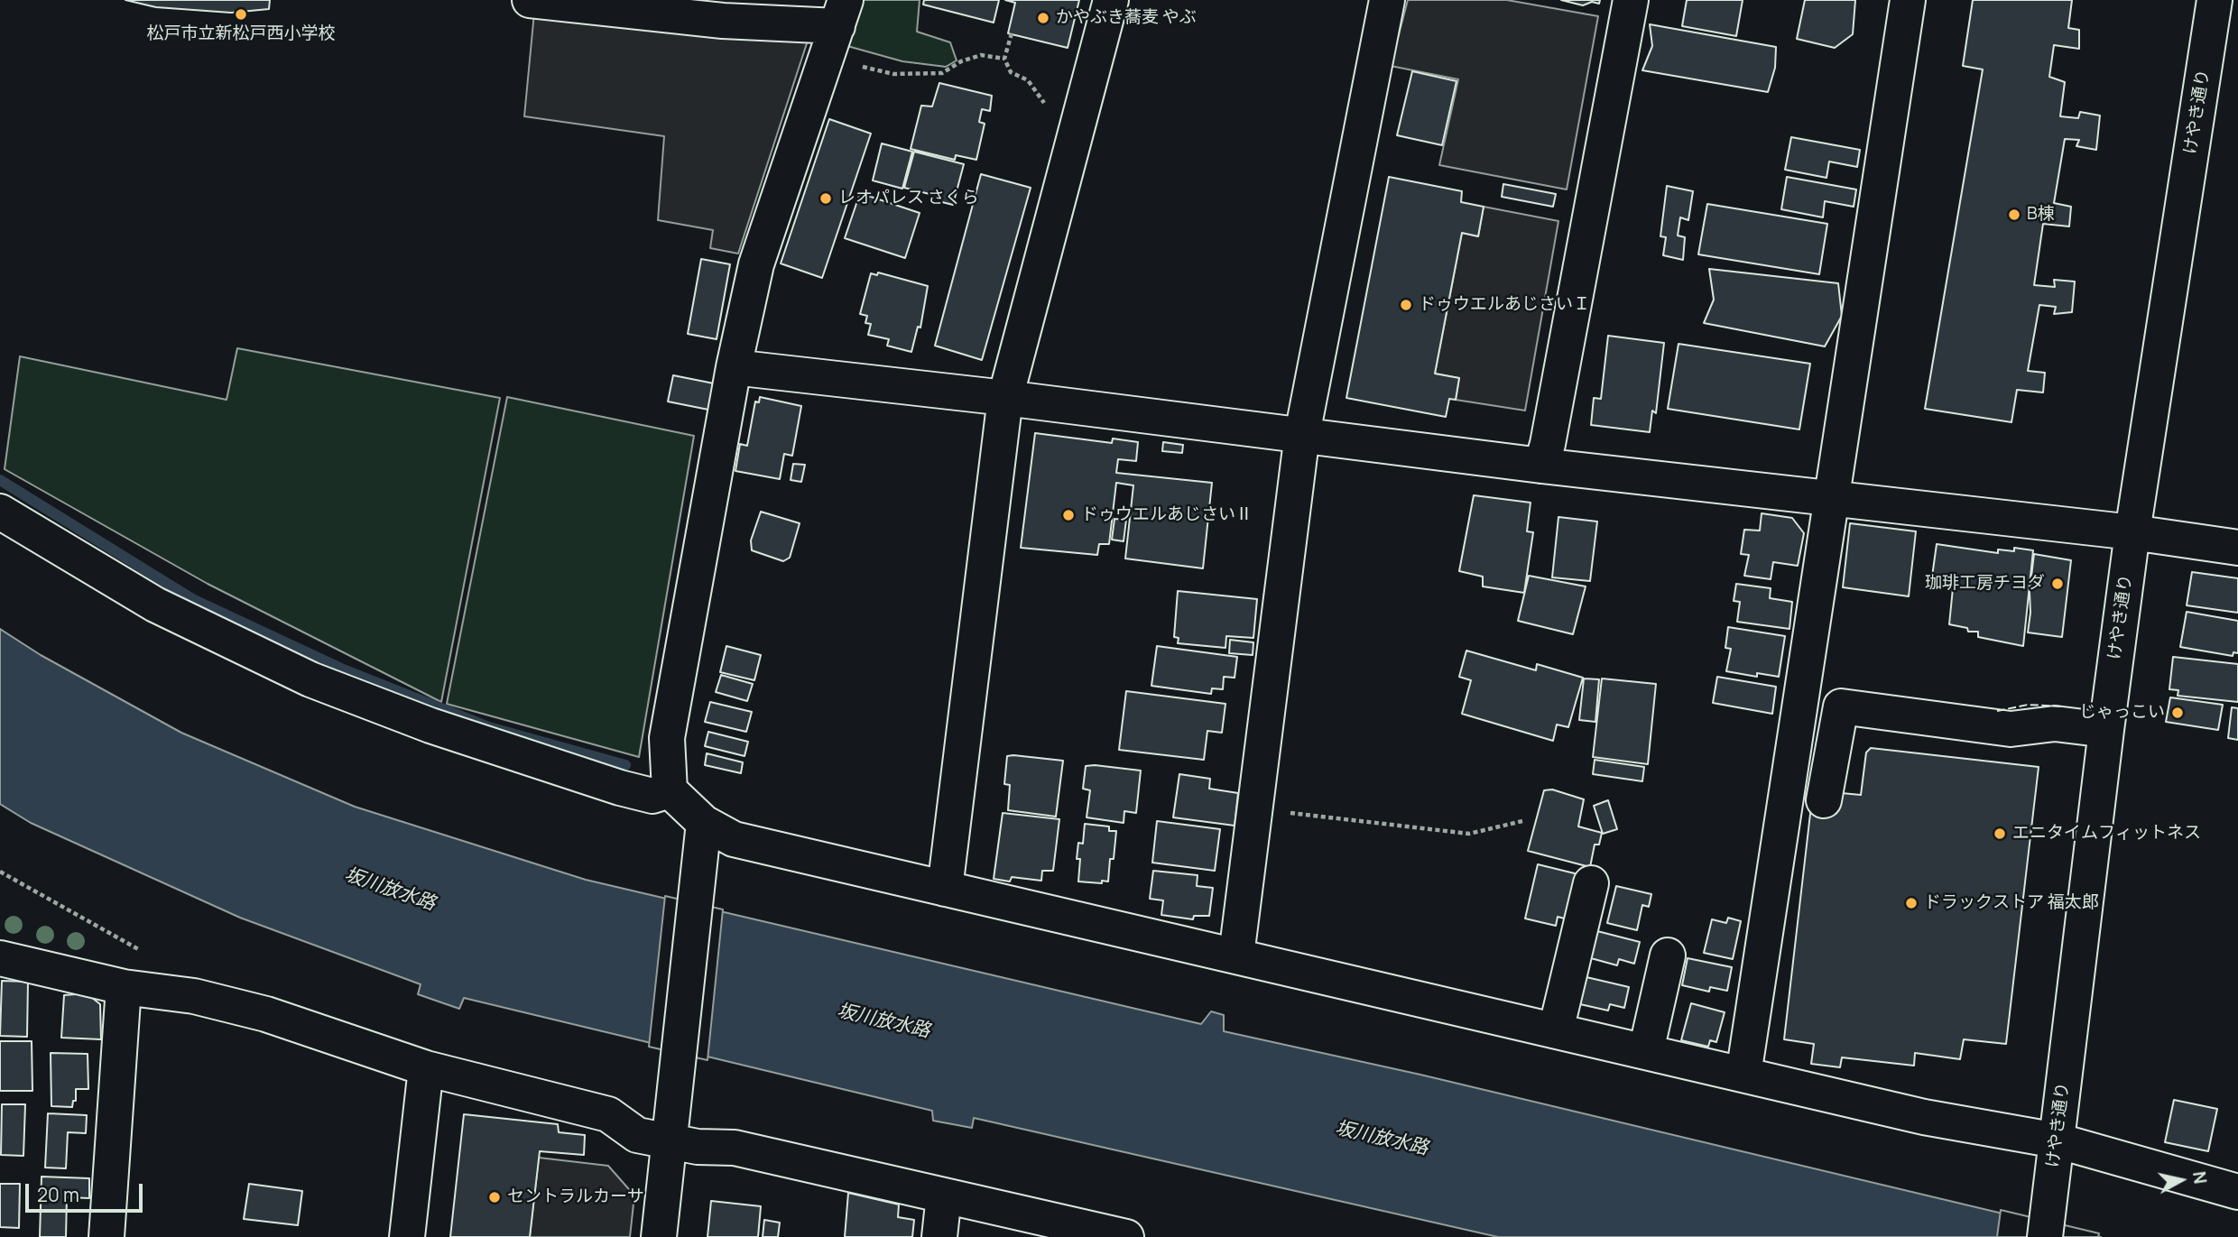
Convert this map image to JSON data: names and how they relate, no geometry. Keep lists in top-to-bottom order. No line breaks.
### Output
{"streets":{"street":["けやき通り"]},"water":["坂川放水路"],"places":["松戸市立新松戸西小学校","かやぶき蕎麦 やぶ","レオパレス さくら","B棟","ドゥウエルあじさいＩ","ドゥウエルあじさいⅡ","珈琲工房チヨダ","じゃっこい","エニタイムフィットネス","ドラックストア 福太郎","セントラルカーサ"],"scale_bar":"20 m","north":"right"}
